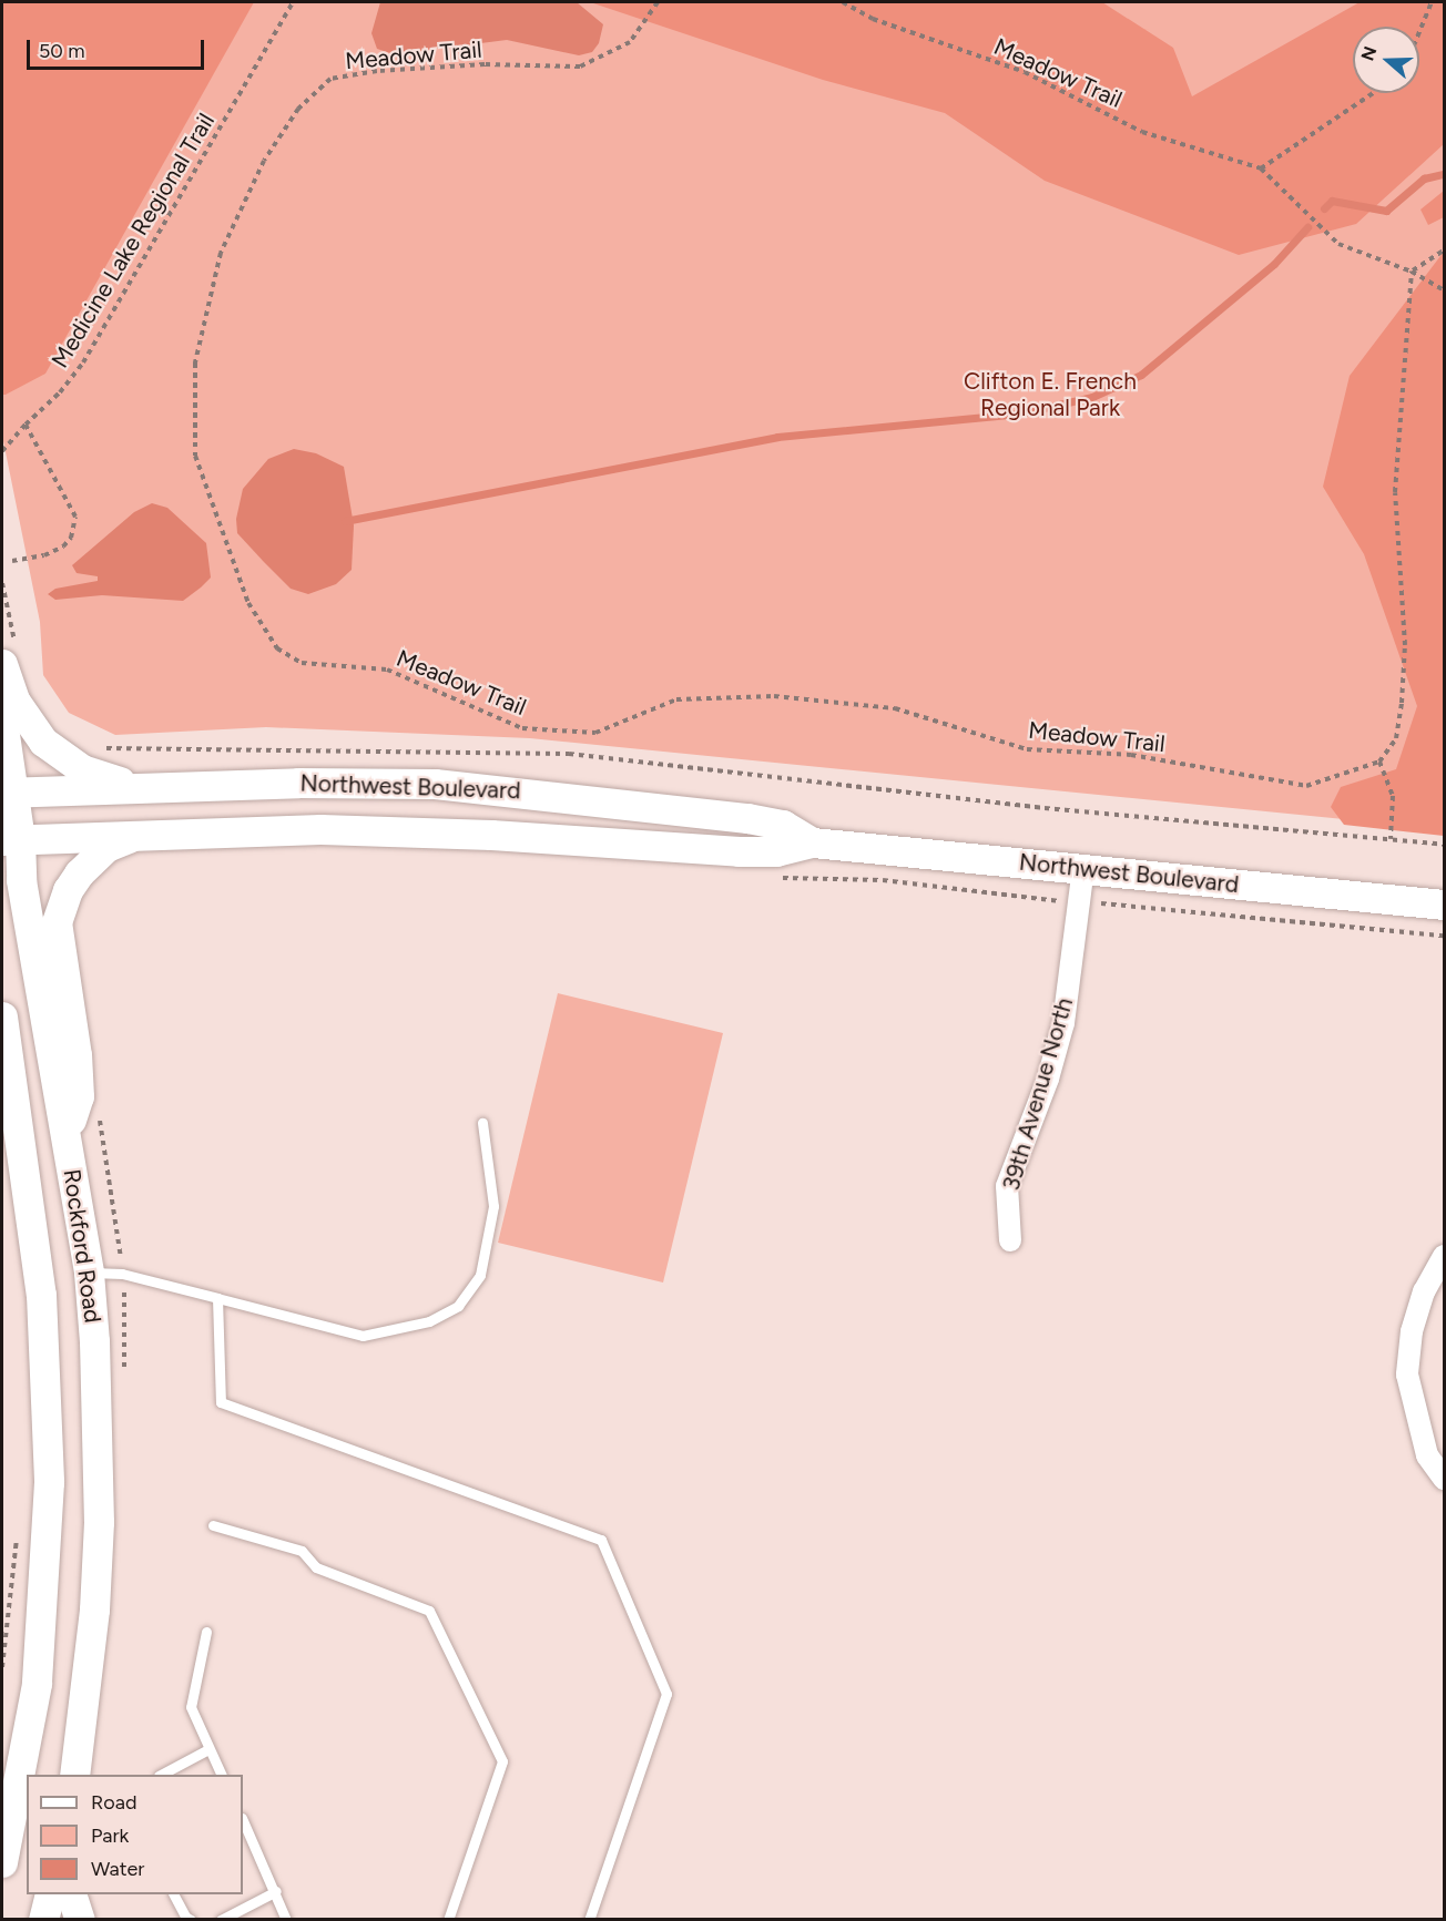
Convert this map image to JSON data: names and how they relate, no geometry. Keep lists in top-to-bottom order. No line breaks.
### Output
{"streets":{"main road":["Northwest Boulevard","Rockford Road"],"street":["39th Avenue North"],"path":["Meadow Trail","Medicine Lake Regional Trail"]},"crossings":[["Northwest Boulevard","39th Avenue North"],["Northwest Boulevard","Rockford Road"]],"parks":["Clifton E. French Regional Park"],"legend":["Road","Park","Water"],"scale_bar":"50 m","north":"left"}
